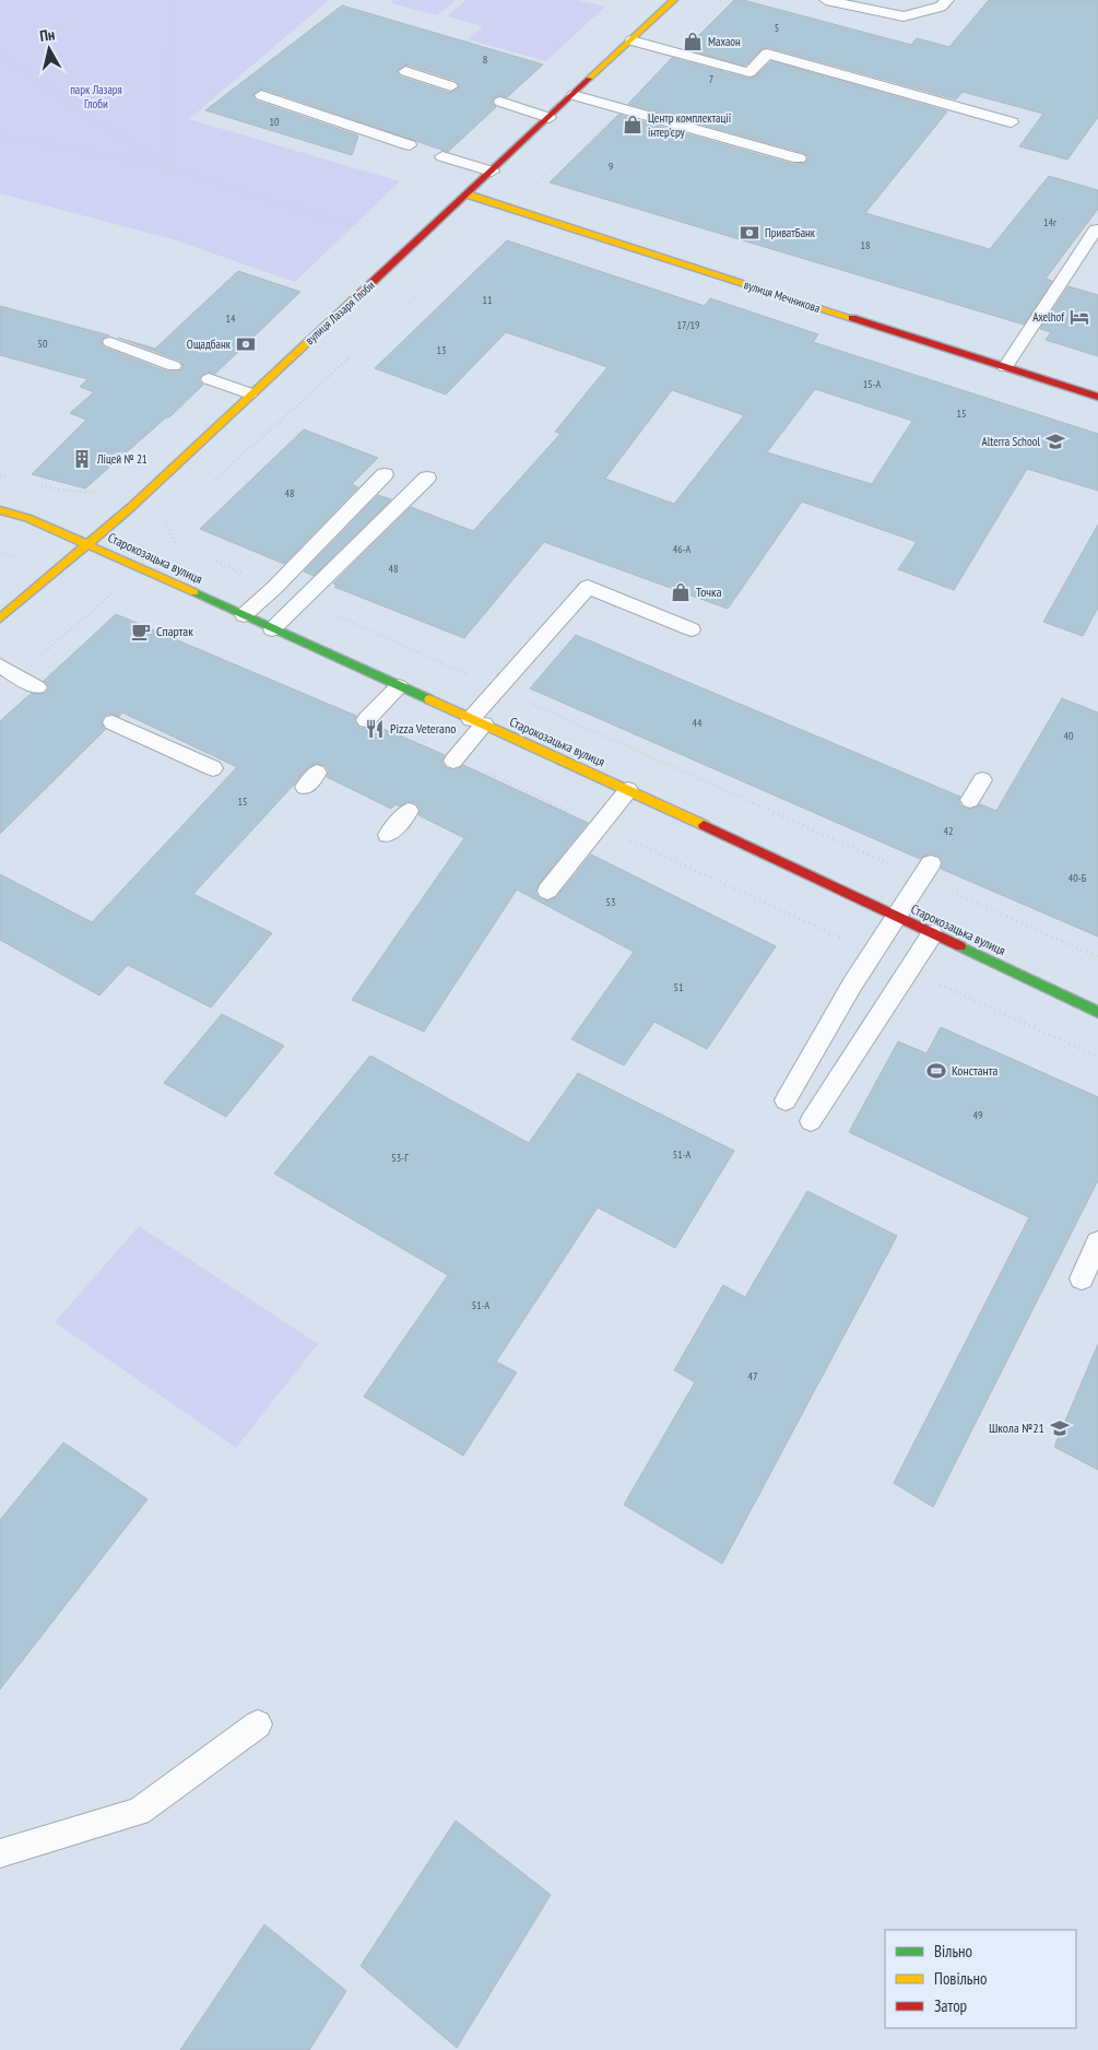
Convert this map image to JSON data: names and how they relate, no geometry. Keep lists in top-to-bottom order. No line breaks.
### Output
{"streets":{"street":["вулиця Мечникова","вулиця Лазаря Глоби","Старокозацька вулиця"]},"crossings":[["вулиця Мечникова","вулиця Лазаря Глоби"],["вулиця Лазаря Глоби","Старокозацька вулиця"]],"parks":["парк Лазаря Глоби"],"places":{"shop":["Махаон","Центр комплектації інтер'єру","Точка"],"bank":["ПриватБанк","Ощадбанк"],"hotel":["Axelhof"],"school or university":["Alterra School","Школа №21"],"building":["Ліцей № 21"],"cafe":["Спартак"],"restaurant":["Pizza Veterano"],"sports":["Константа"]},"house_numbers":["5","8","7","10","9","14г","18","11","14","17/19","50","13","15-А","15","48","46-А","48","44","40","15","42","40-Б","53","51","49","51-А","53-Г","51-А","47"],"legend":["Вільно","Повільно","Затор"],"north":"top"}
